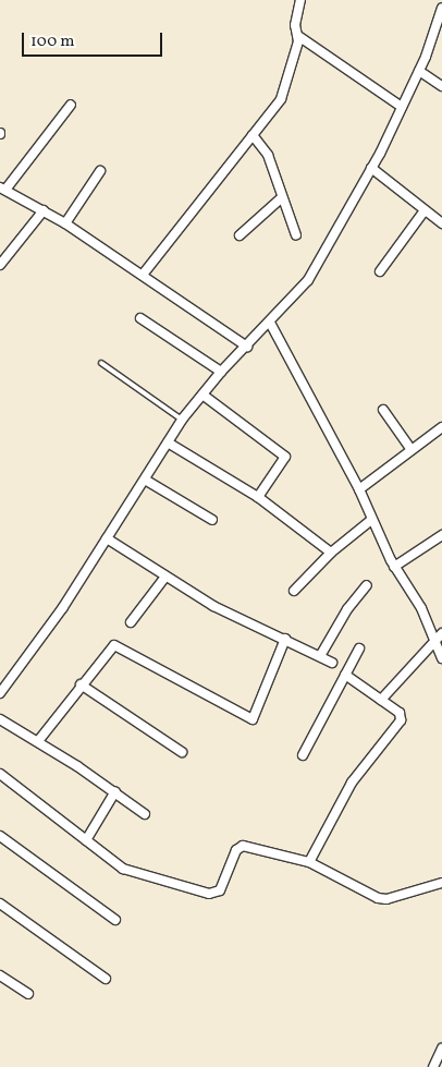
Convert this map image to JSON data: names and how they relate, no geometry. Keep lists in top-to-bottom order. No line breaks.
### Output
{"scale_bar":"100 m"}
